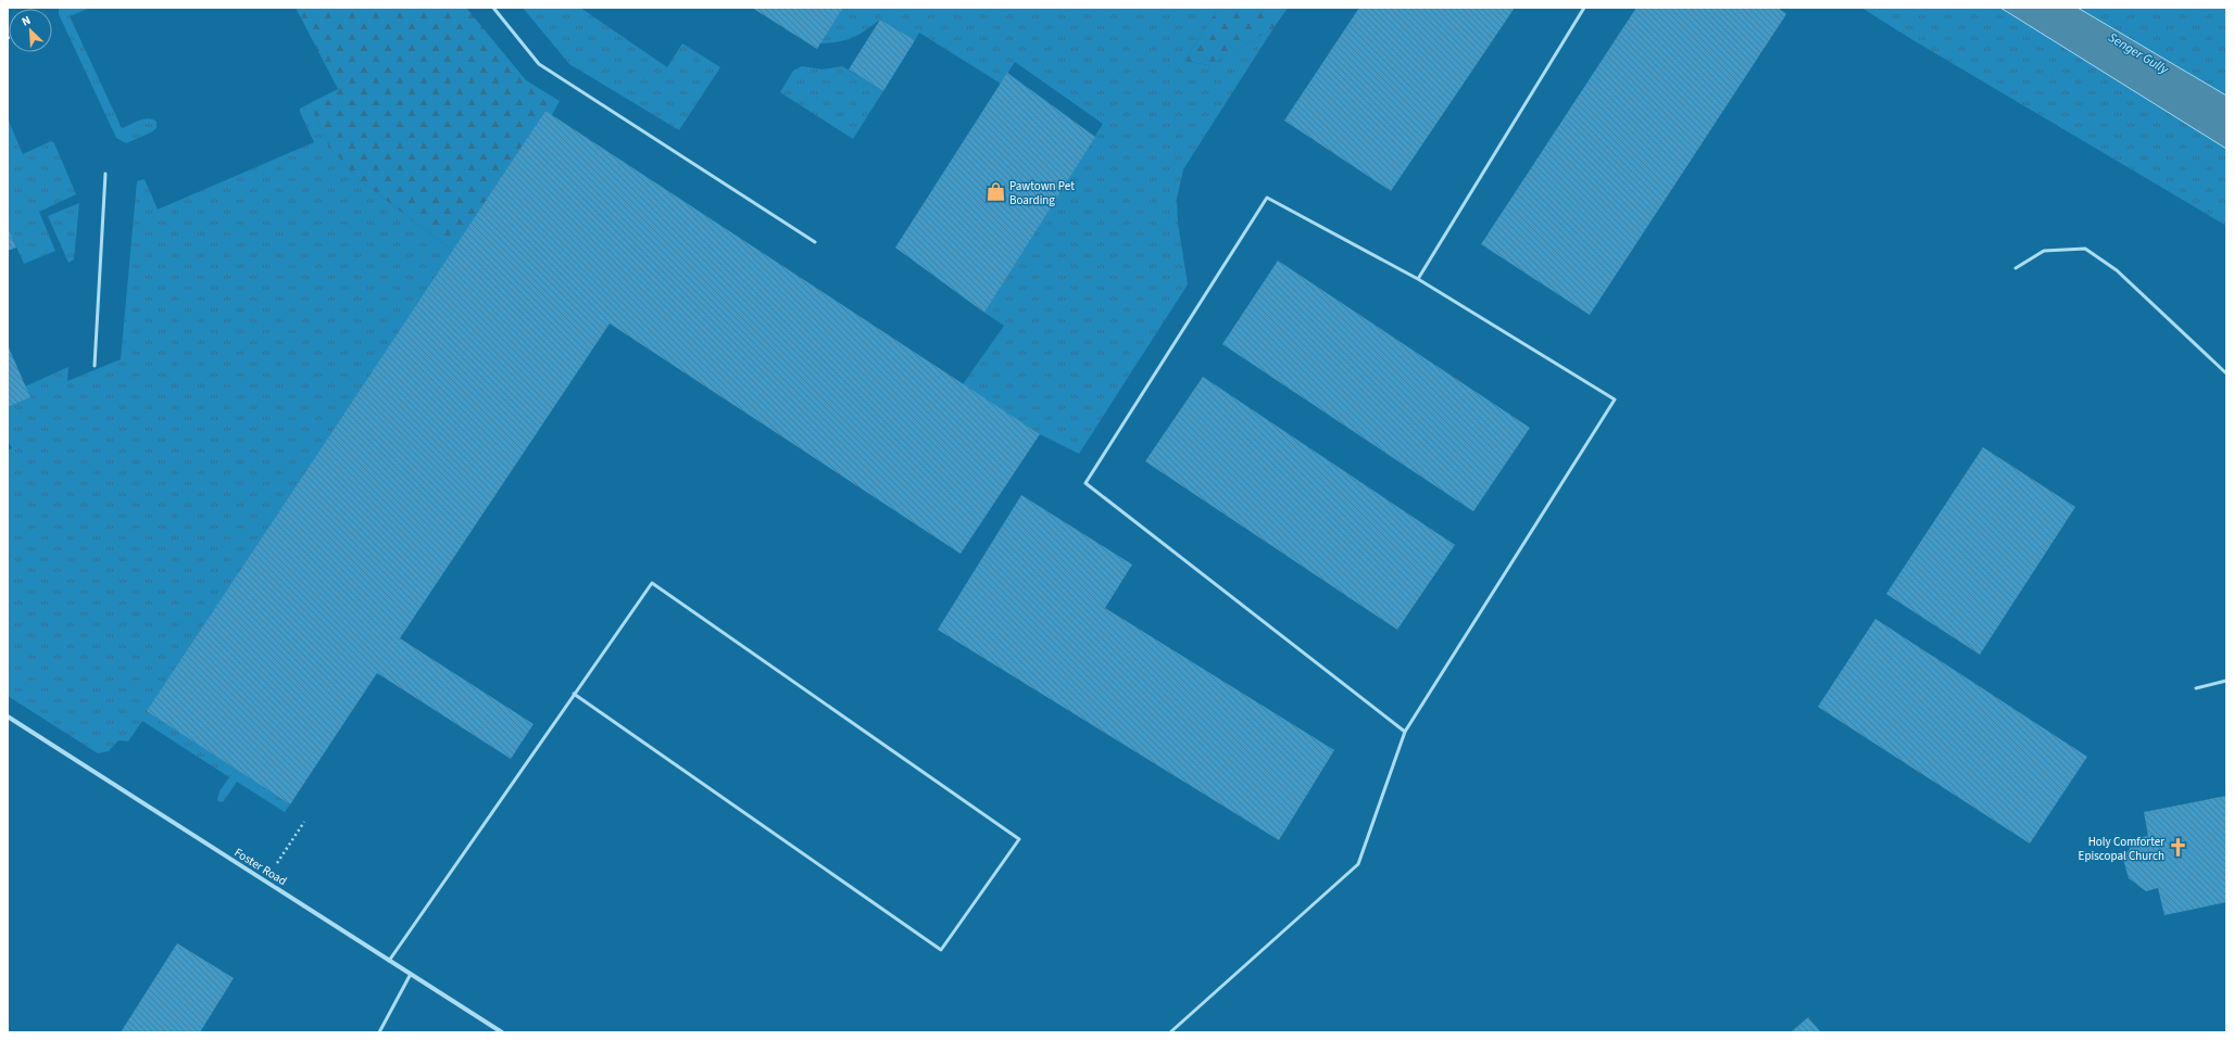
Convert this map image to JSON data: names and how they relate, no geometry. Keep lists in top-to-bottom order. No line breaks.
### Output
{"streets":{"street":["Foster Road"]},"water":["Senger Gully"],"places":{"shop":["Pawtown Pet Boarding"],"church":["Holy Comforter Episcopal Church"]},"north":"top left"}
